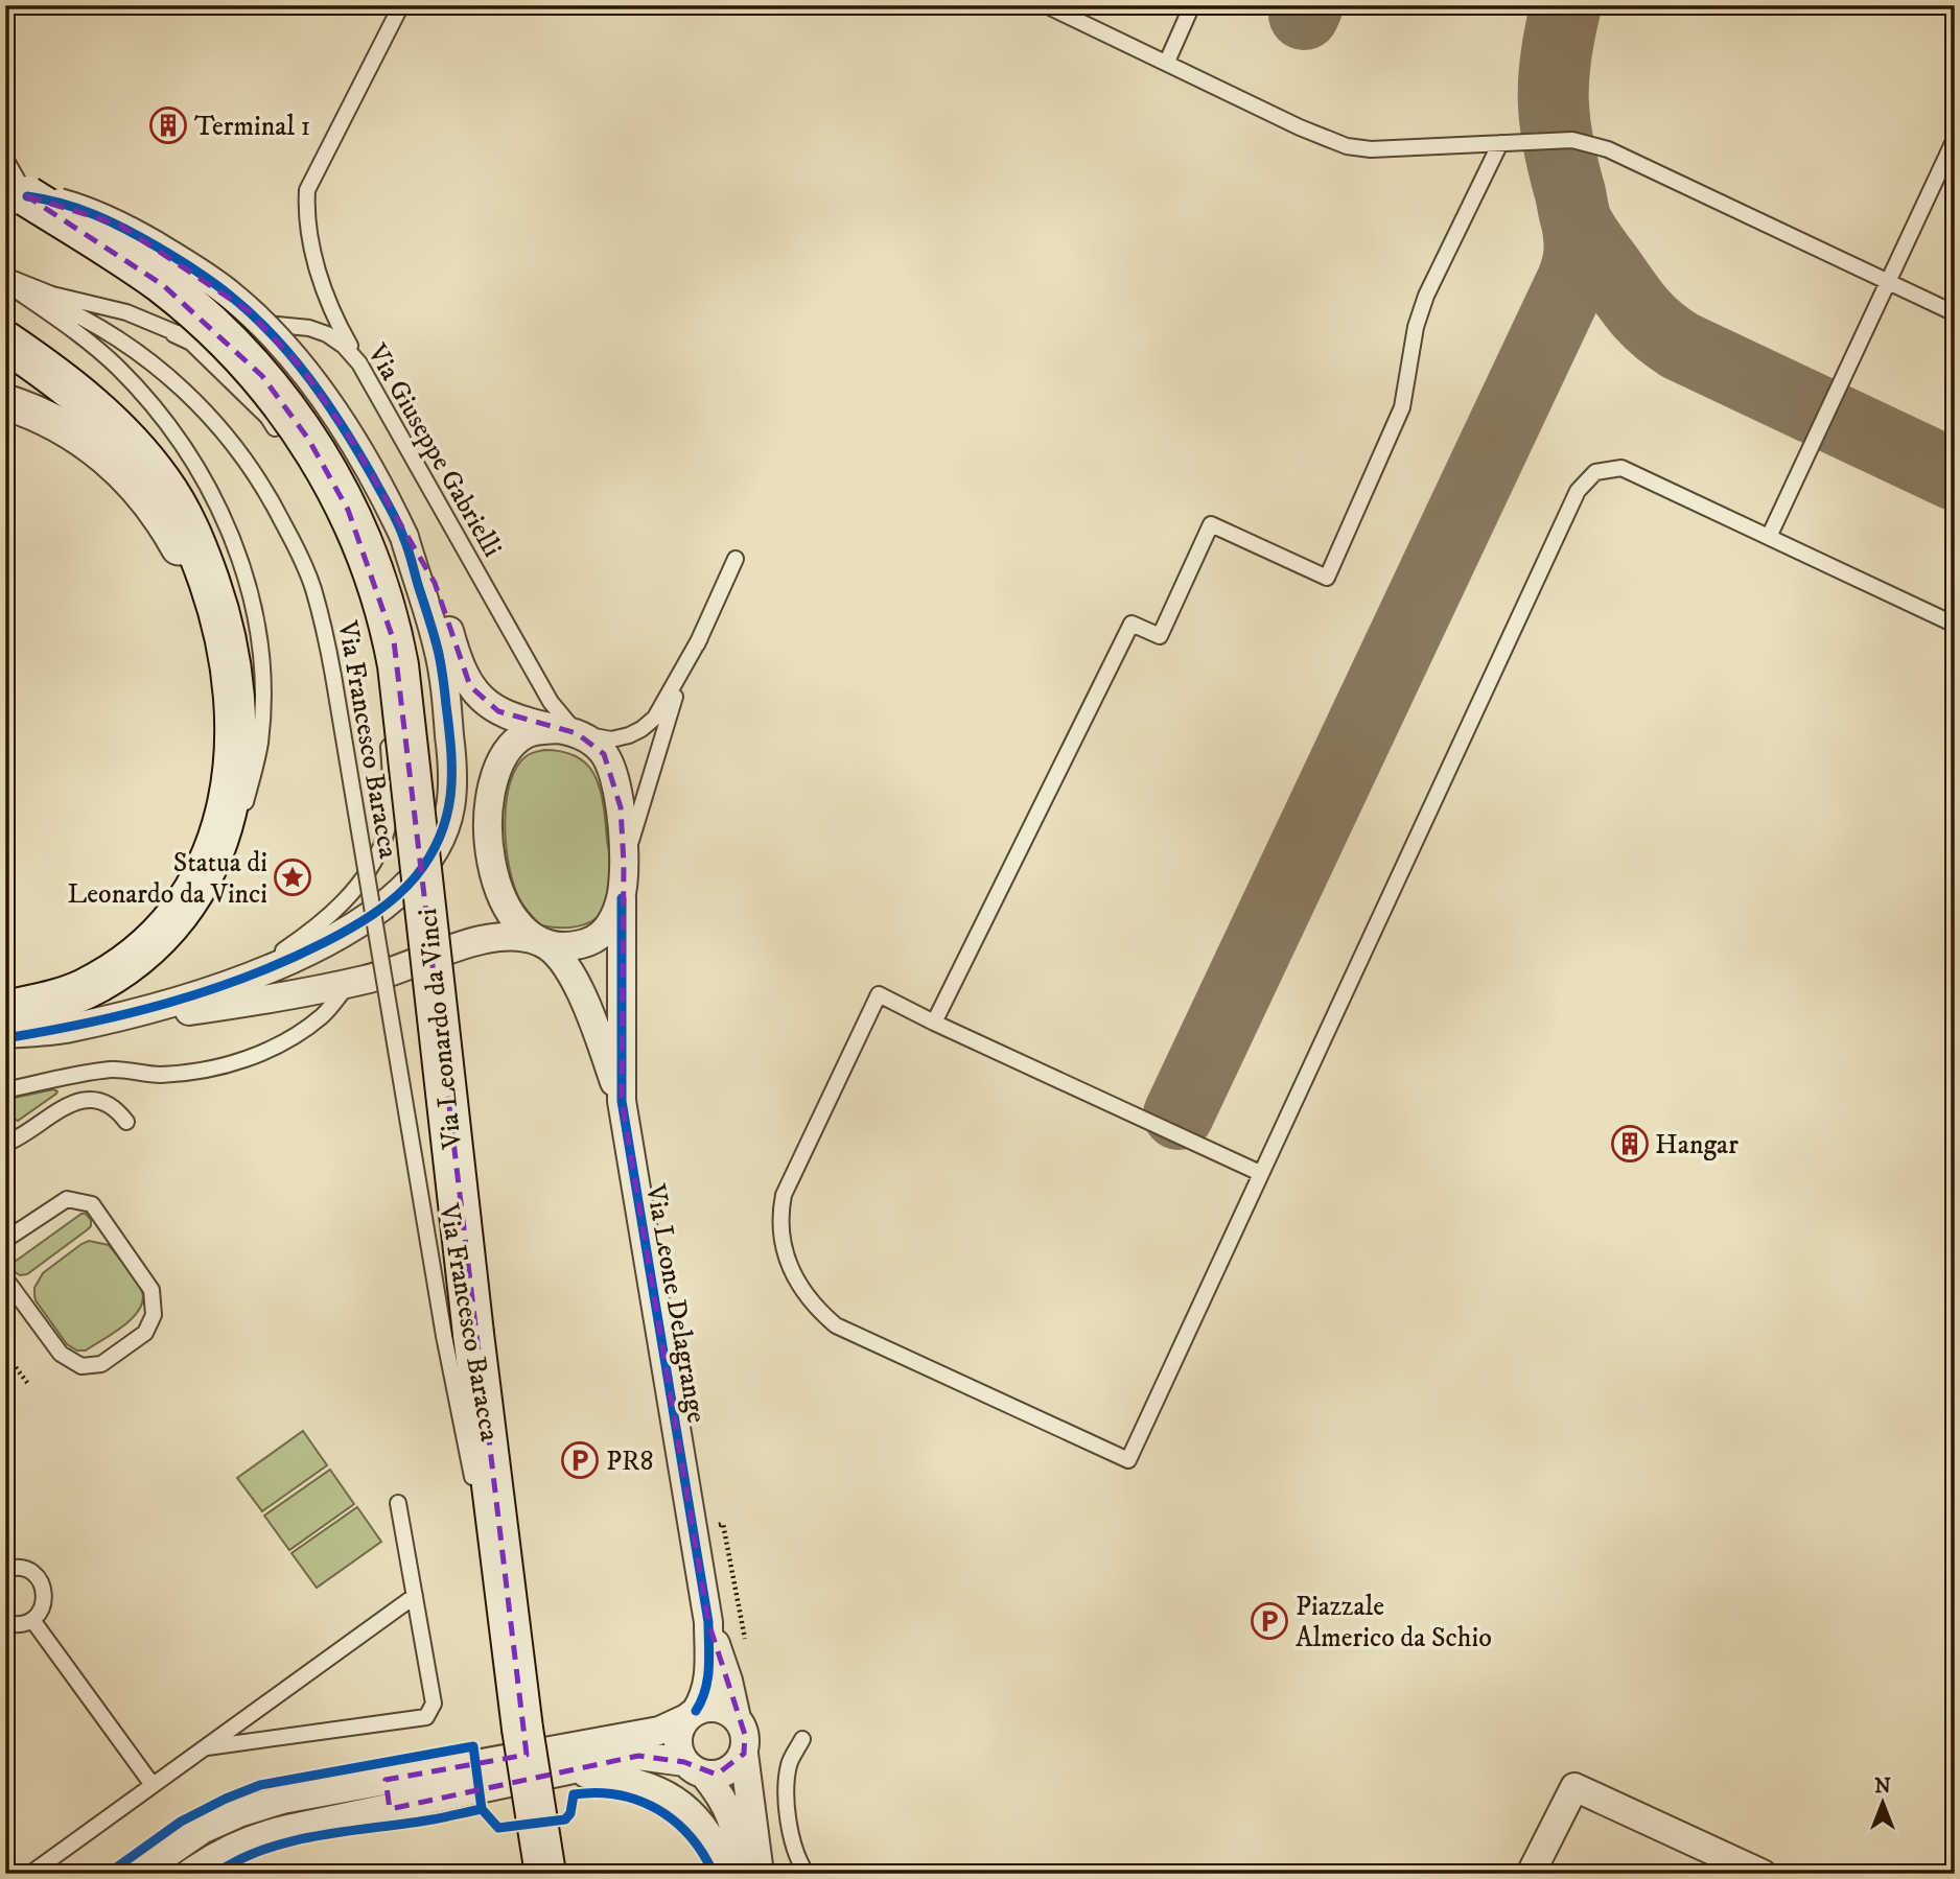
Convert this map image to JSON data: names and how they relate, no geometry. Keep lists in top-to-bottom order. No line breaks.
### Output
{"streets":{"main road":["Via Leonardo da Vinci"],"street":["Via Leone Delagrange"],"lane":["Via Giuseppe Gabrielli","Via Francesco Baracca"]},"crossings":[["Via Giuseppe Gabrielli","Via Leone Delagrange"]],"places":{"building":["Terminal 1","Hangar"],"place":["Statua di Leonardo da Vinci"],"parking":["PR8","Piazzale Almerico da Schio"]},"north":"top"}
